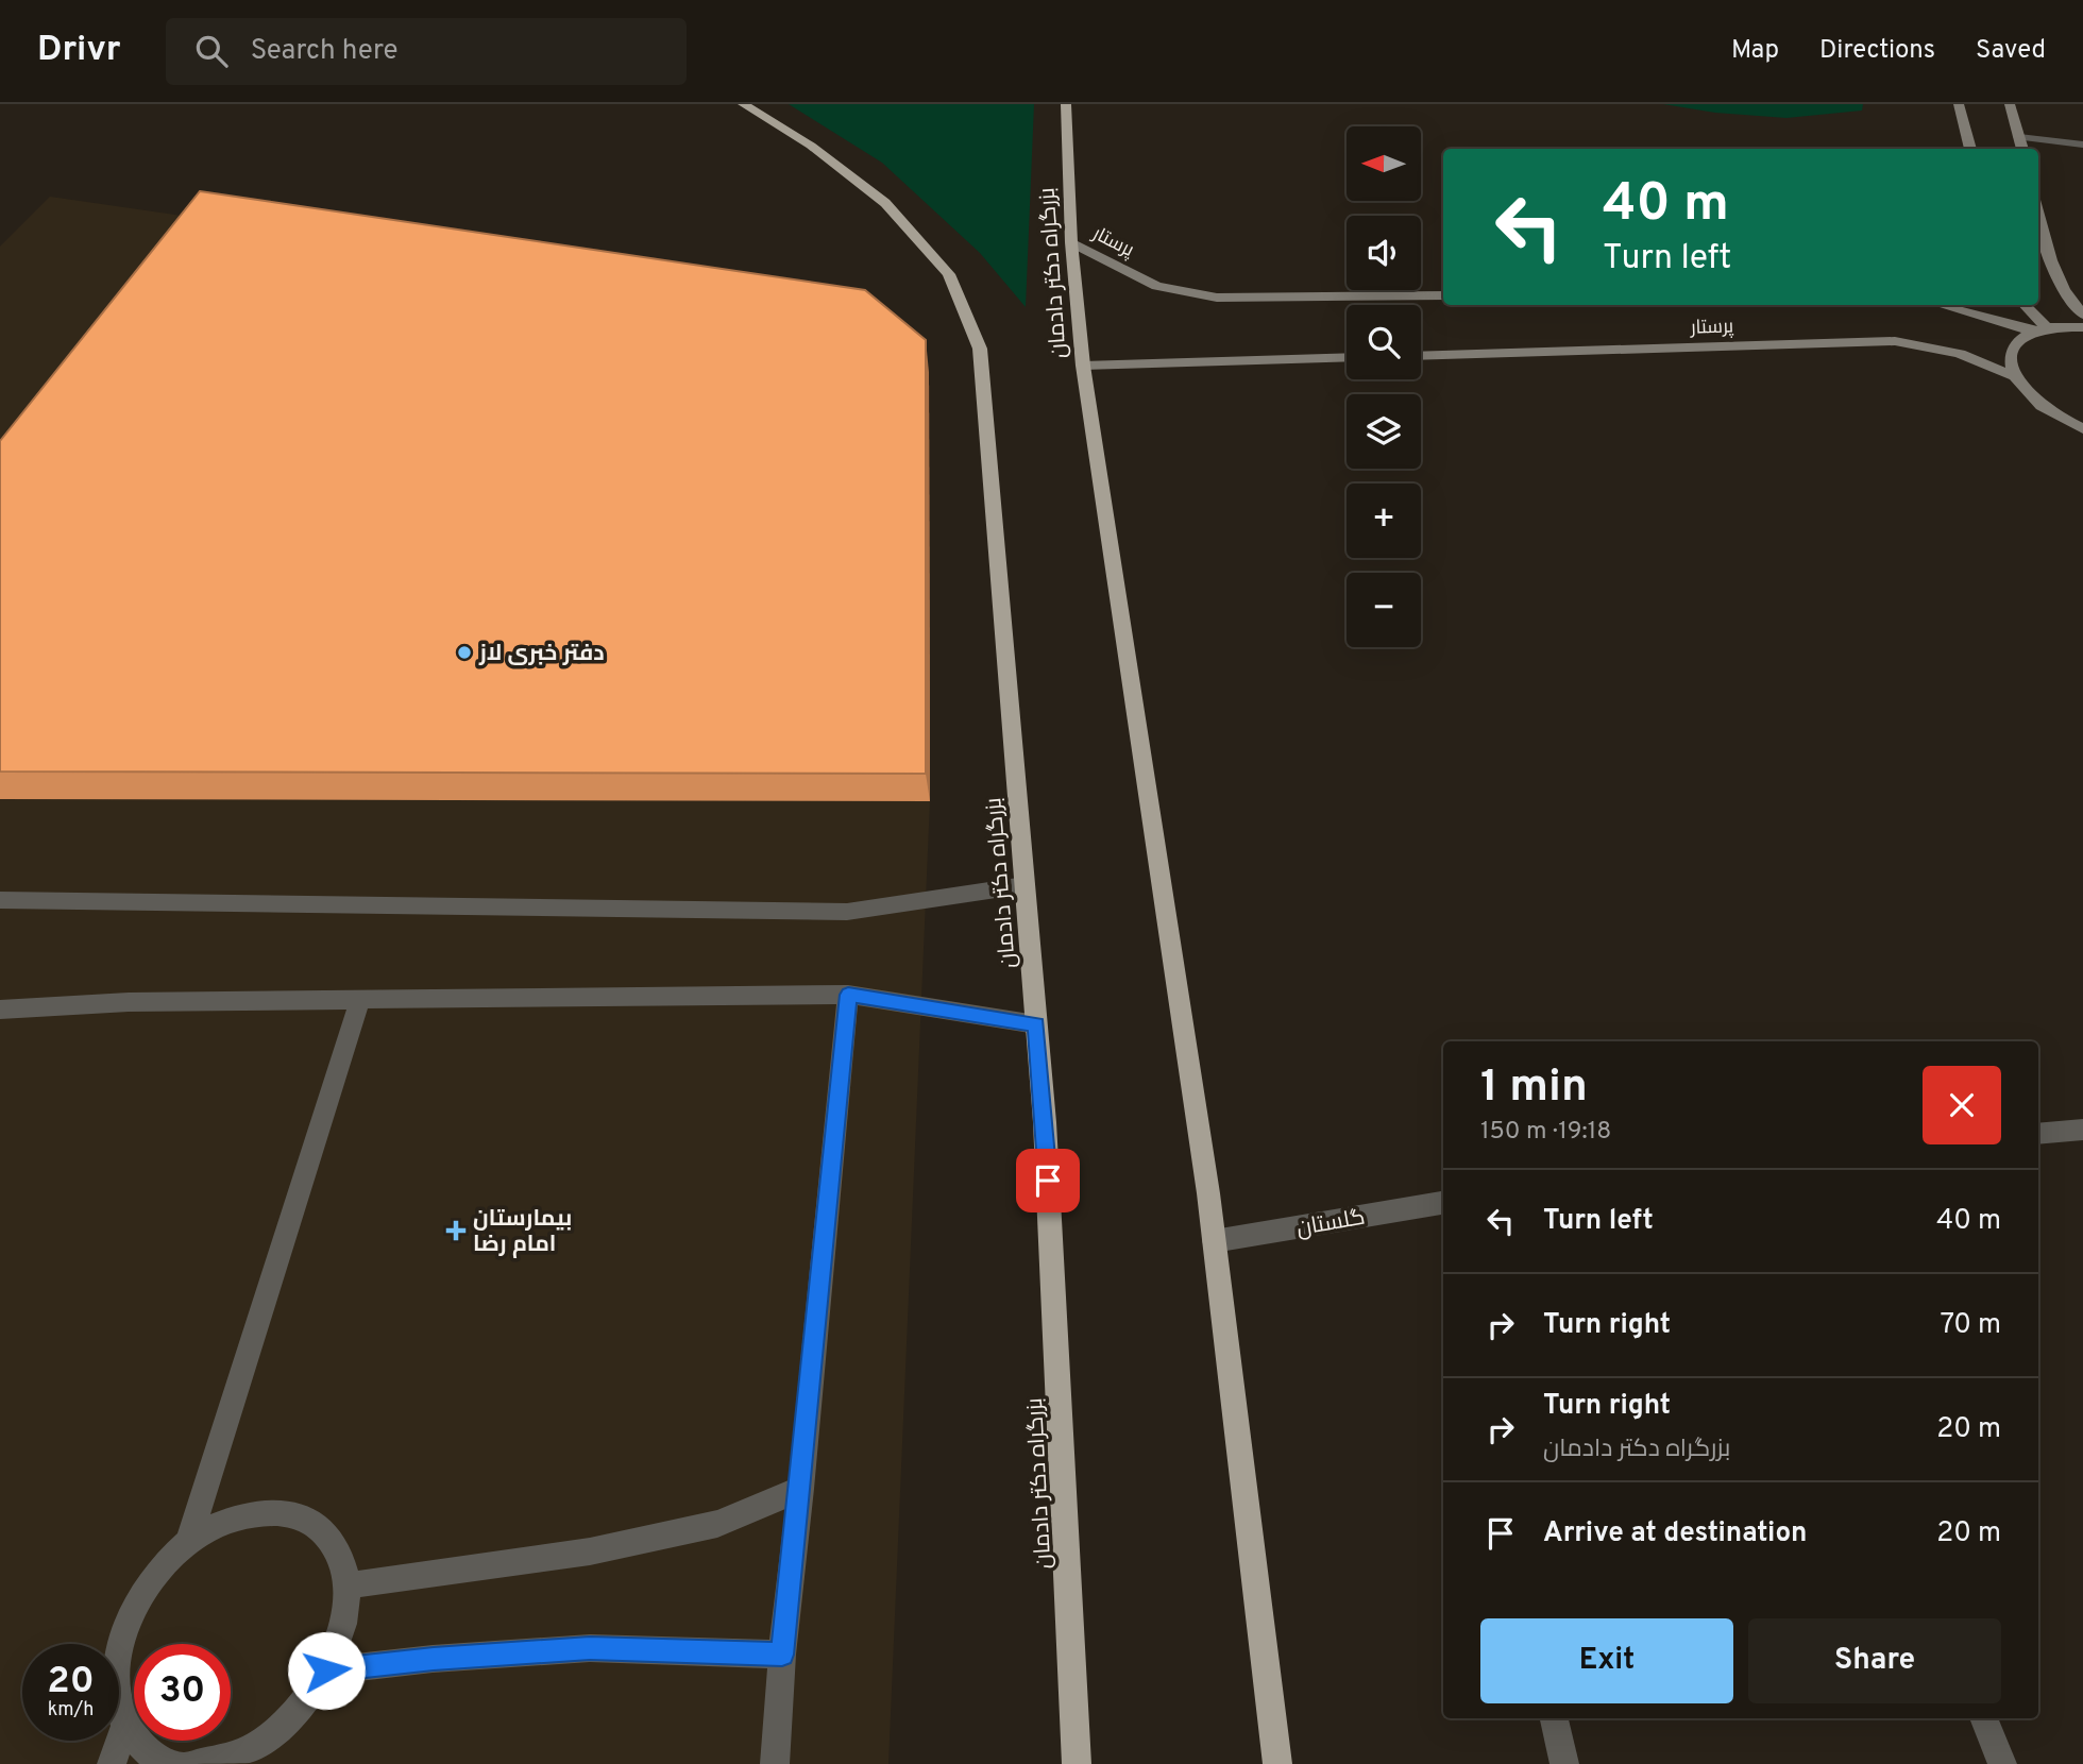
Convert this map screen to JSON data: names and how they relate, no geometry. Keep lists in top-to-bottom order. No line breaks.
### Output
{"streets":{"highway":["بزرگراه دکتر دادمان"],"main road":["پرستار"],"street":["گلستان"]},"crossings":[["پرستار","بزرگراه دکتر دادمان"],["بزرگراه دکتر دادمان","گلستان"]],"places":{"other":["دفتر خبری لاز"],"health":["بیمارستان امام رضا"]},"north":"left","page":{"header":"Drivr","search":"Search here","nav":["Map","Directions","Saved"],"map_buttons":["+","−"],"turn":["40 m","Turn left"],"heading":["1 min","150 m · 19:18"],"list":[{"name":"Turn left","value":"40 m"},{"name":"Turn right","value":"70 m"},{"name":"Turn right","note":"بزرگراه دکتر دادمان","value":"20 m"},{"name":"Arrive at destination","value":"20 m"}],"buttons":["Exit","Share"],"speed":"20 km/h","limit":"30"}}
